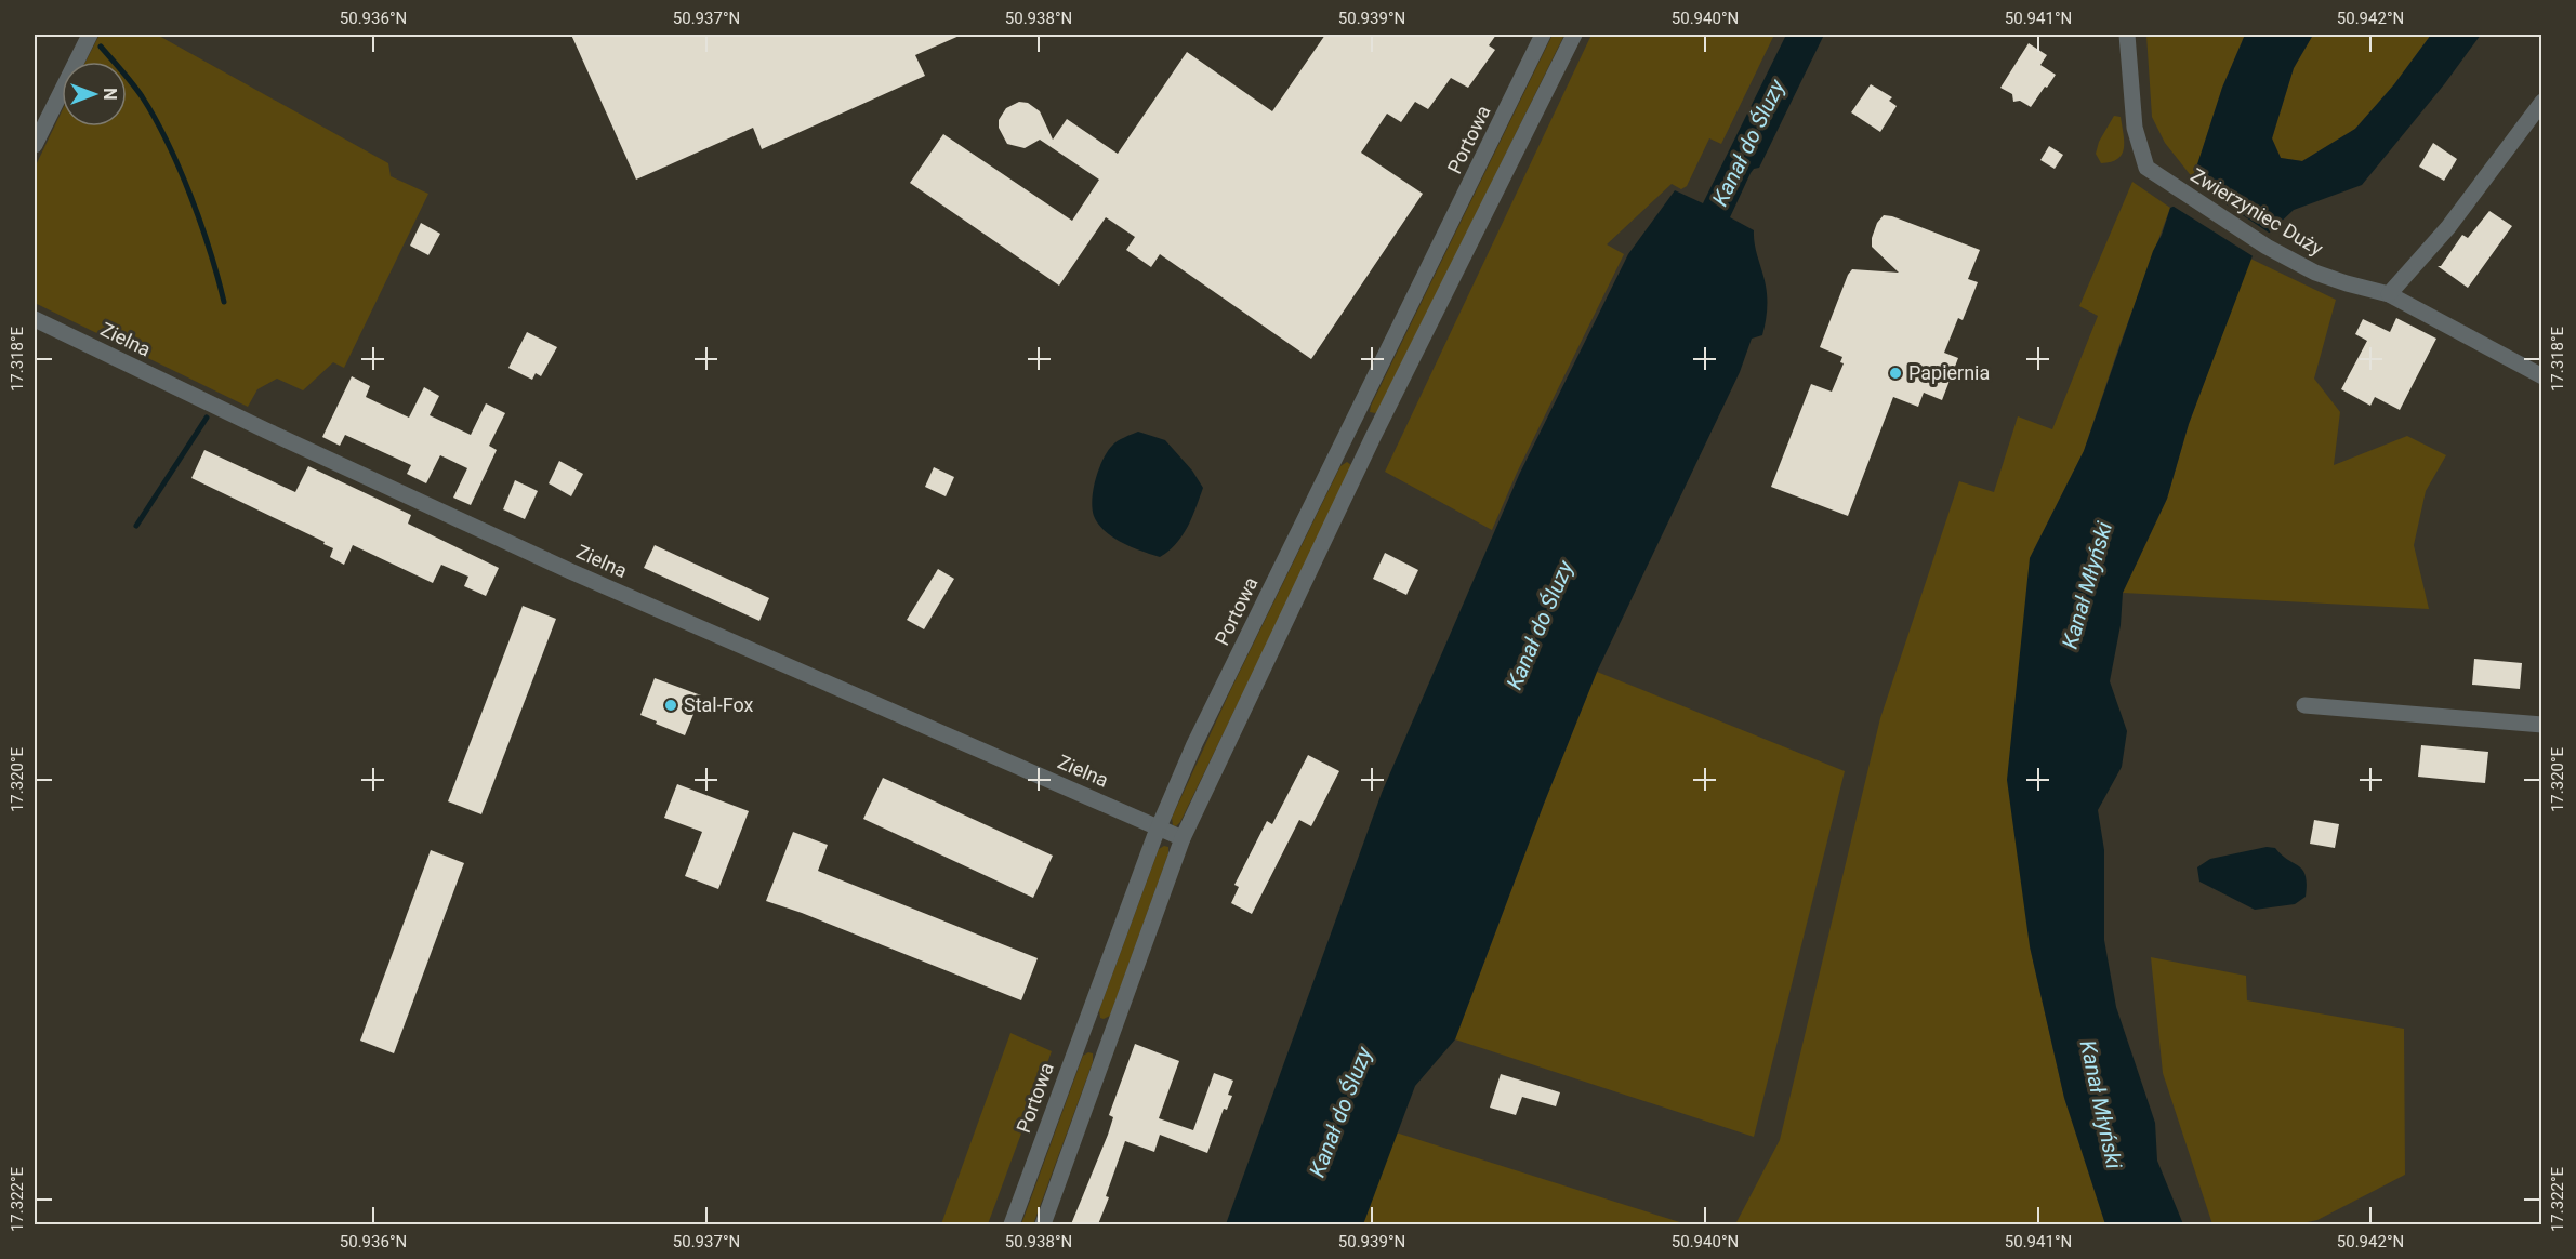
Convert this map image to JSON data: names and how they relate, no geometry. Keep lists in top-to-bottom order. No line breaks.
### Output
{"streets":{"street":["Portowa","Zwierzyniec Duży","Zielna"]},"crossings":[["Portowa","Zielna"]],"water":["Kanał do Śluzy","Kanał Młyński"],"places":["Papiernia","Stal-Fox"],"north":"right","coordinates":["50.936°N","50.937°N","50.938°N","50.939°N","50.940°N","50.941°N","50.942°N","17.318°E","17.320°E","17.322°E"]}
